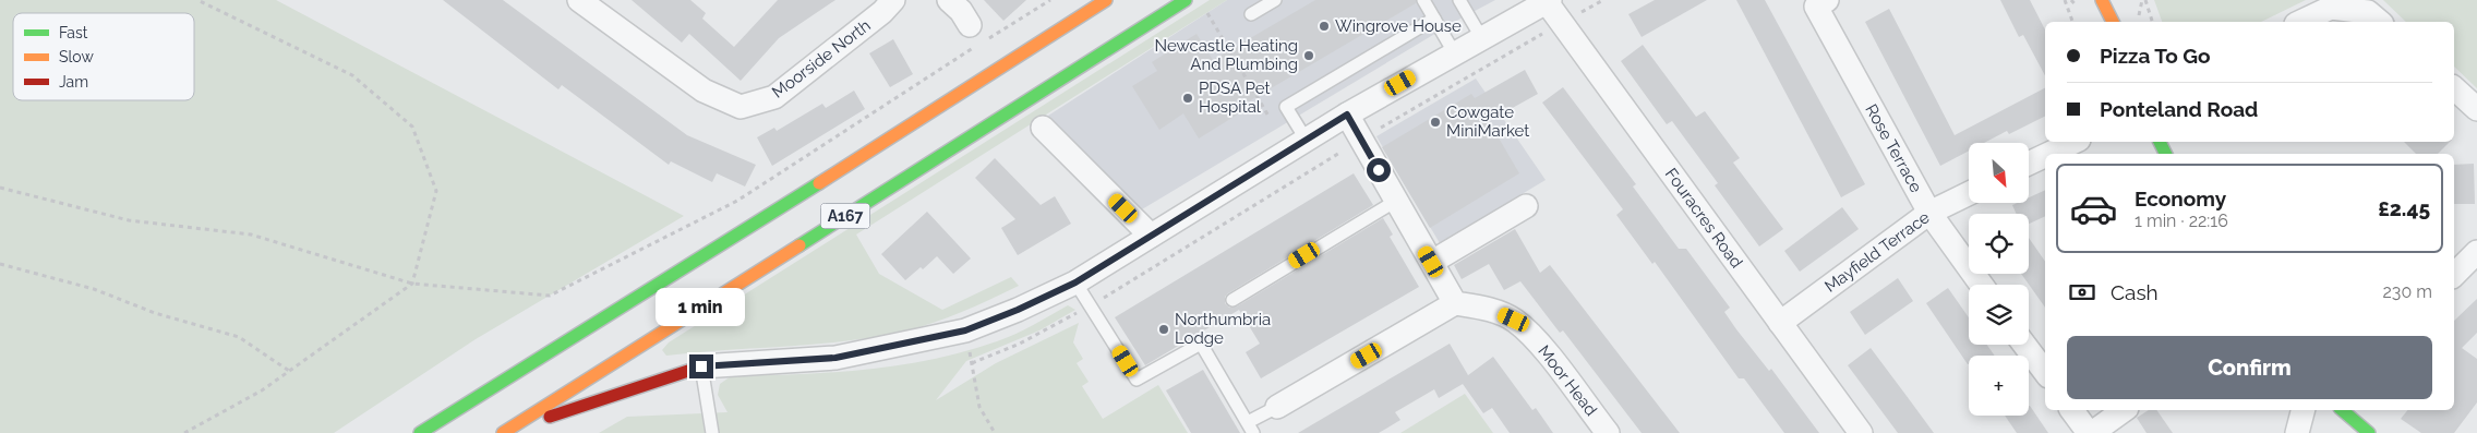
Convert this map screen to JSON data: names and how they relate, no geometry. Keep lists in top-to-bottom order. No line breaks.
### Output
{"streets":{"highway":["A167"],"street":["Moorside North","Rose Terrace","Fouracres Road","Mayfield Terrace","Moor Head"]},"crossings":[["Rose Terrace","Mayfield Terrace"],["Fouracres Road","Mayfield Terrace"]],"places":["Wingrove House","Newcastle Heating And Plumbing","PDSA Pet Hospital","Cowgate MiniMarket","Northumbria Lodge"],"legend":["Fast","Slow","Jam"],"north":"bottom right","page":{"banner":["Pizza To Go","Ponteland Road"],"map_buttons":"+","list":[{"name":"Economy","note":"1 min · 22:16","value":"£2.45"}],"pay":["Cash","230 m"],"bubble":"1 min","buttons":"Confirm"}}
